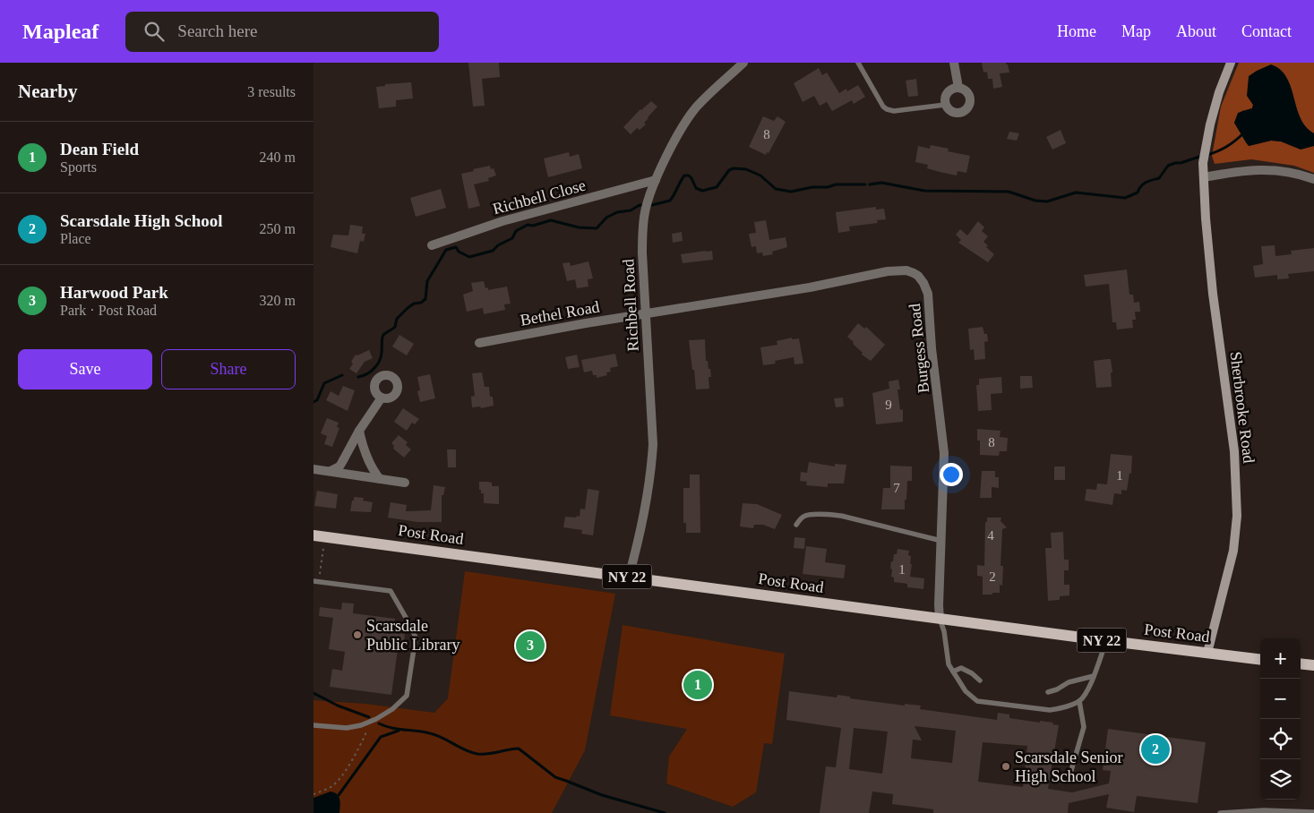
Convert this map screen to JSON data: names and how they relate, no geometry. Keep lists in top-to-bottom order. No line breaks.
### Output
{"streets":{"main road":["Post Road","NY 22"],"street":["Richbell Close","Richbell Road","Bethel Road","Burgess Road","Sherbrooke Road"]},"crossings":[["Richbell Close","Richbell Road"],["Richbell Road","Bethel Road"],["Richbell Road","Burgess Road"],["Richbell Road","Post Road"],["Bethel Road","Burgess Road"],["Burgess Road","Post Road"],["Sherbrooke Road","Post Road"]],"places":["Scarsdale Public Library","Scarsdale Senior High School"],"house_numbers":["8","9","8","1","7","4","1","2"],"page":{"header":"Mapleaf","search":"Search here","nav":["Home","Map","About","Contact"],"heading":["Nearby","3 results"],"list":[{"mark":"1","name":"Dean Field","note":"Sports","value":"240 m"},{"mark":"2","name":"Scarsdale High School","note":"Place","value":"250 m"},{"mark":"3","name":"Harwood Park","note":"Park · Post Road","value":"320 m"}],"buttons":["Save","Share"],"pins":["3","1","2"],"map_buttons":["+","−"]}}
